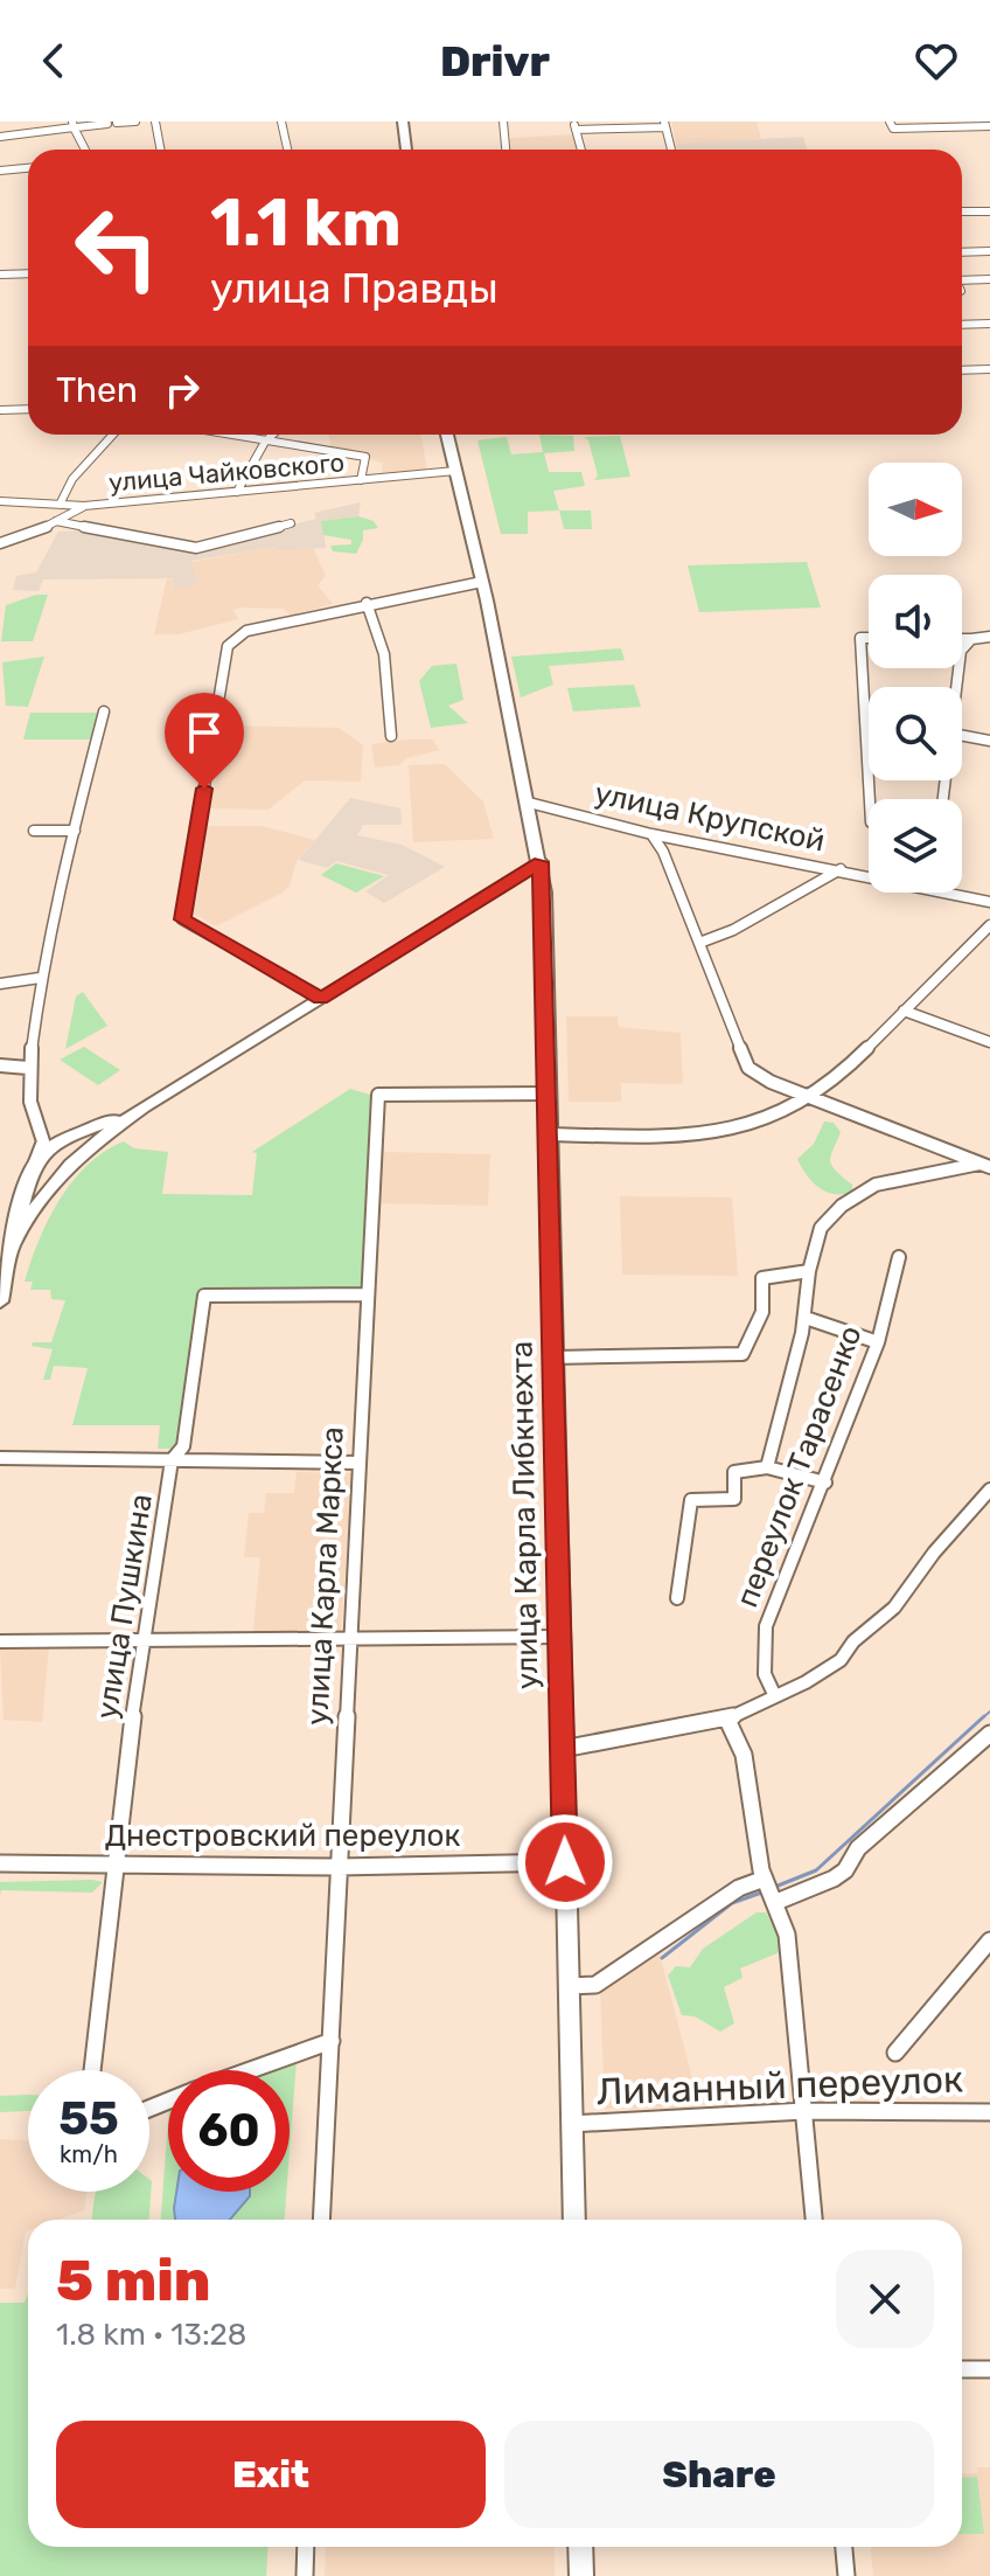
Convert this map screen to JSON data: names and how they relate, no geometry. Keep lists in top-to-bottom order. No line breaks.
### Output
{"streets":{"main road":["улица Карла Либкнехта"],"street":["улица Чайковского","улица Крупской","переулок Тарасенко","улица Карла Маркса","улица Пушкина","Днестровский переулок","Лиманный переулок"]},"crossings":[["улица Крупской","улица Карла Либкнехта"],["улица Карла Либкнехта","улица Карла Маркса"],["улица Карла Либкнехта","Днестровский переулок"],["улица Карла Либкнехта","Лиманный переулок"],["улица Карла Маркса","улица Пушкина"],["улица Карла Маркса","Днестровский переулок"],["улица Пушкина","Днестровский переулок"]],"north":"right","page":{"header":"Drivr","turn":["1.1 km","улица Правды"],"then":"Then","speed":"55 km/h","limit":"60","heading":["5 min","1.8 km · 13:28"],"buttons":["Exit","Share"]}}
